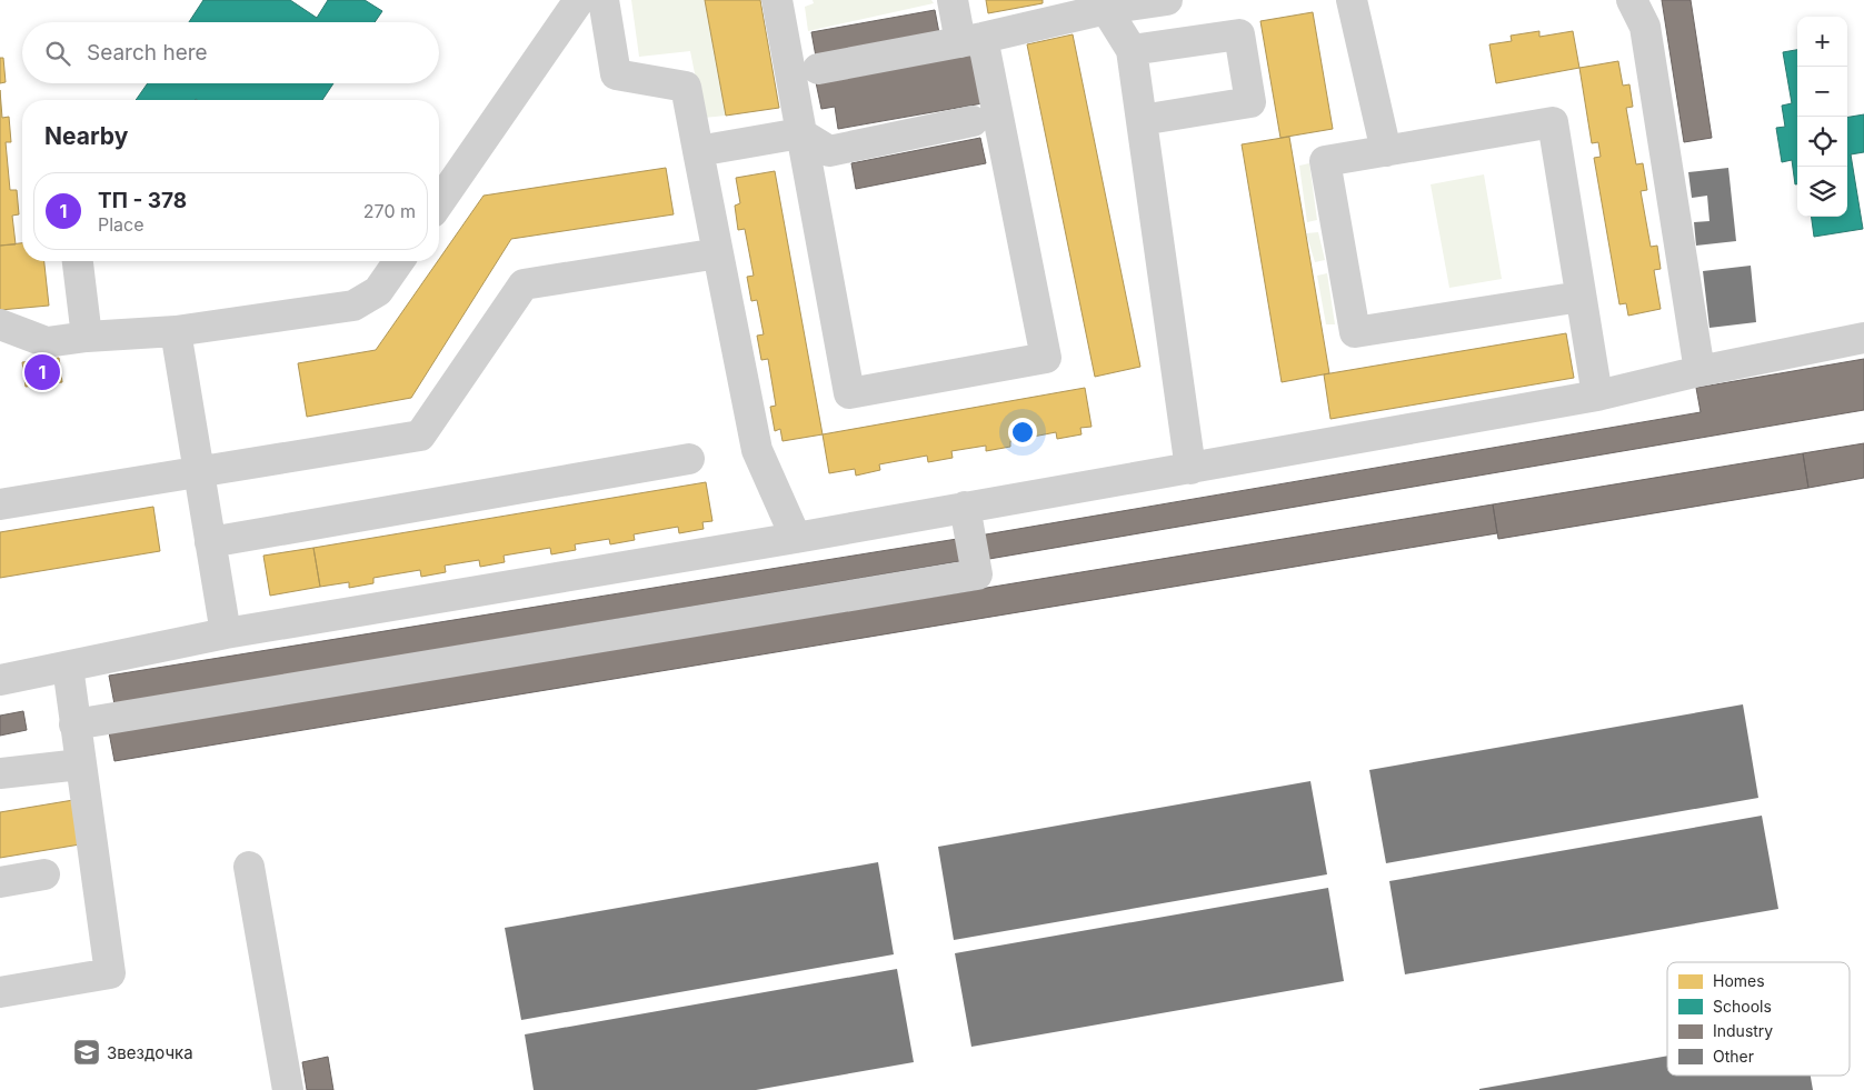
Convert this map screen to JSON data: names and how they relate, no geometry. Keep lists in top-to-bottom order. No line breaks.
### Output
{"places":{"school or university":["Звездочка"]},"legend":["Homes","Schools","Industry","Other"],"page":{"map_buttons":["+","−"],"search":"Search here","heading":"Nearby","list":[{"mark":"1","name":"ТП - 378","note":"Place","value":"270 m"}],"pins":"1"}}
